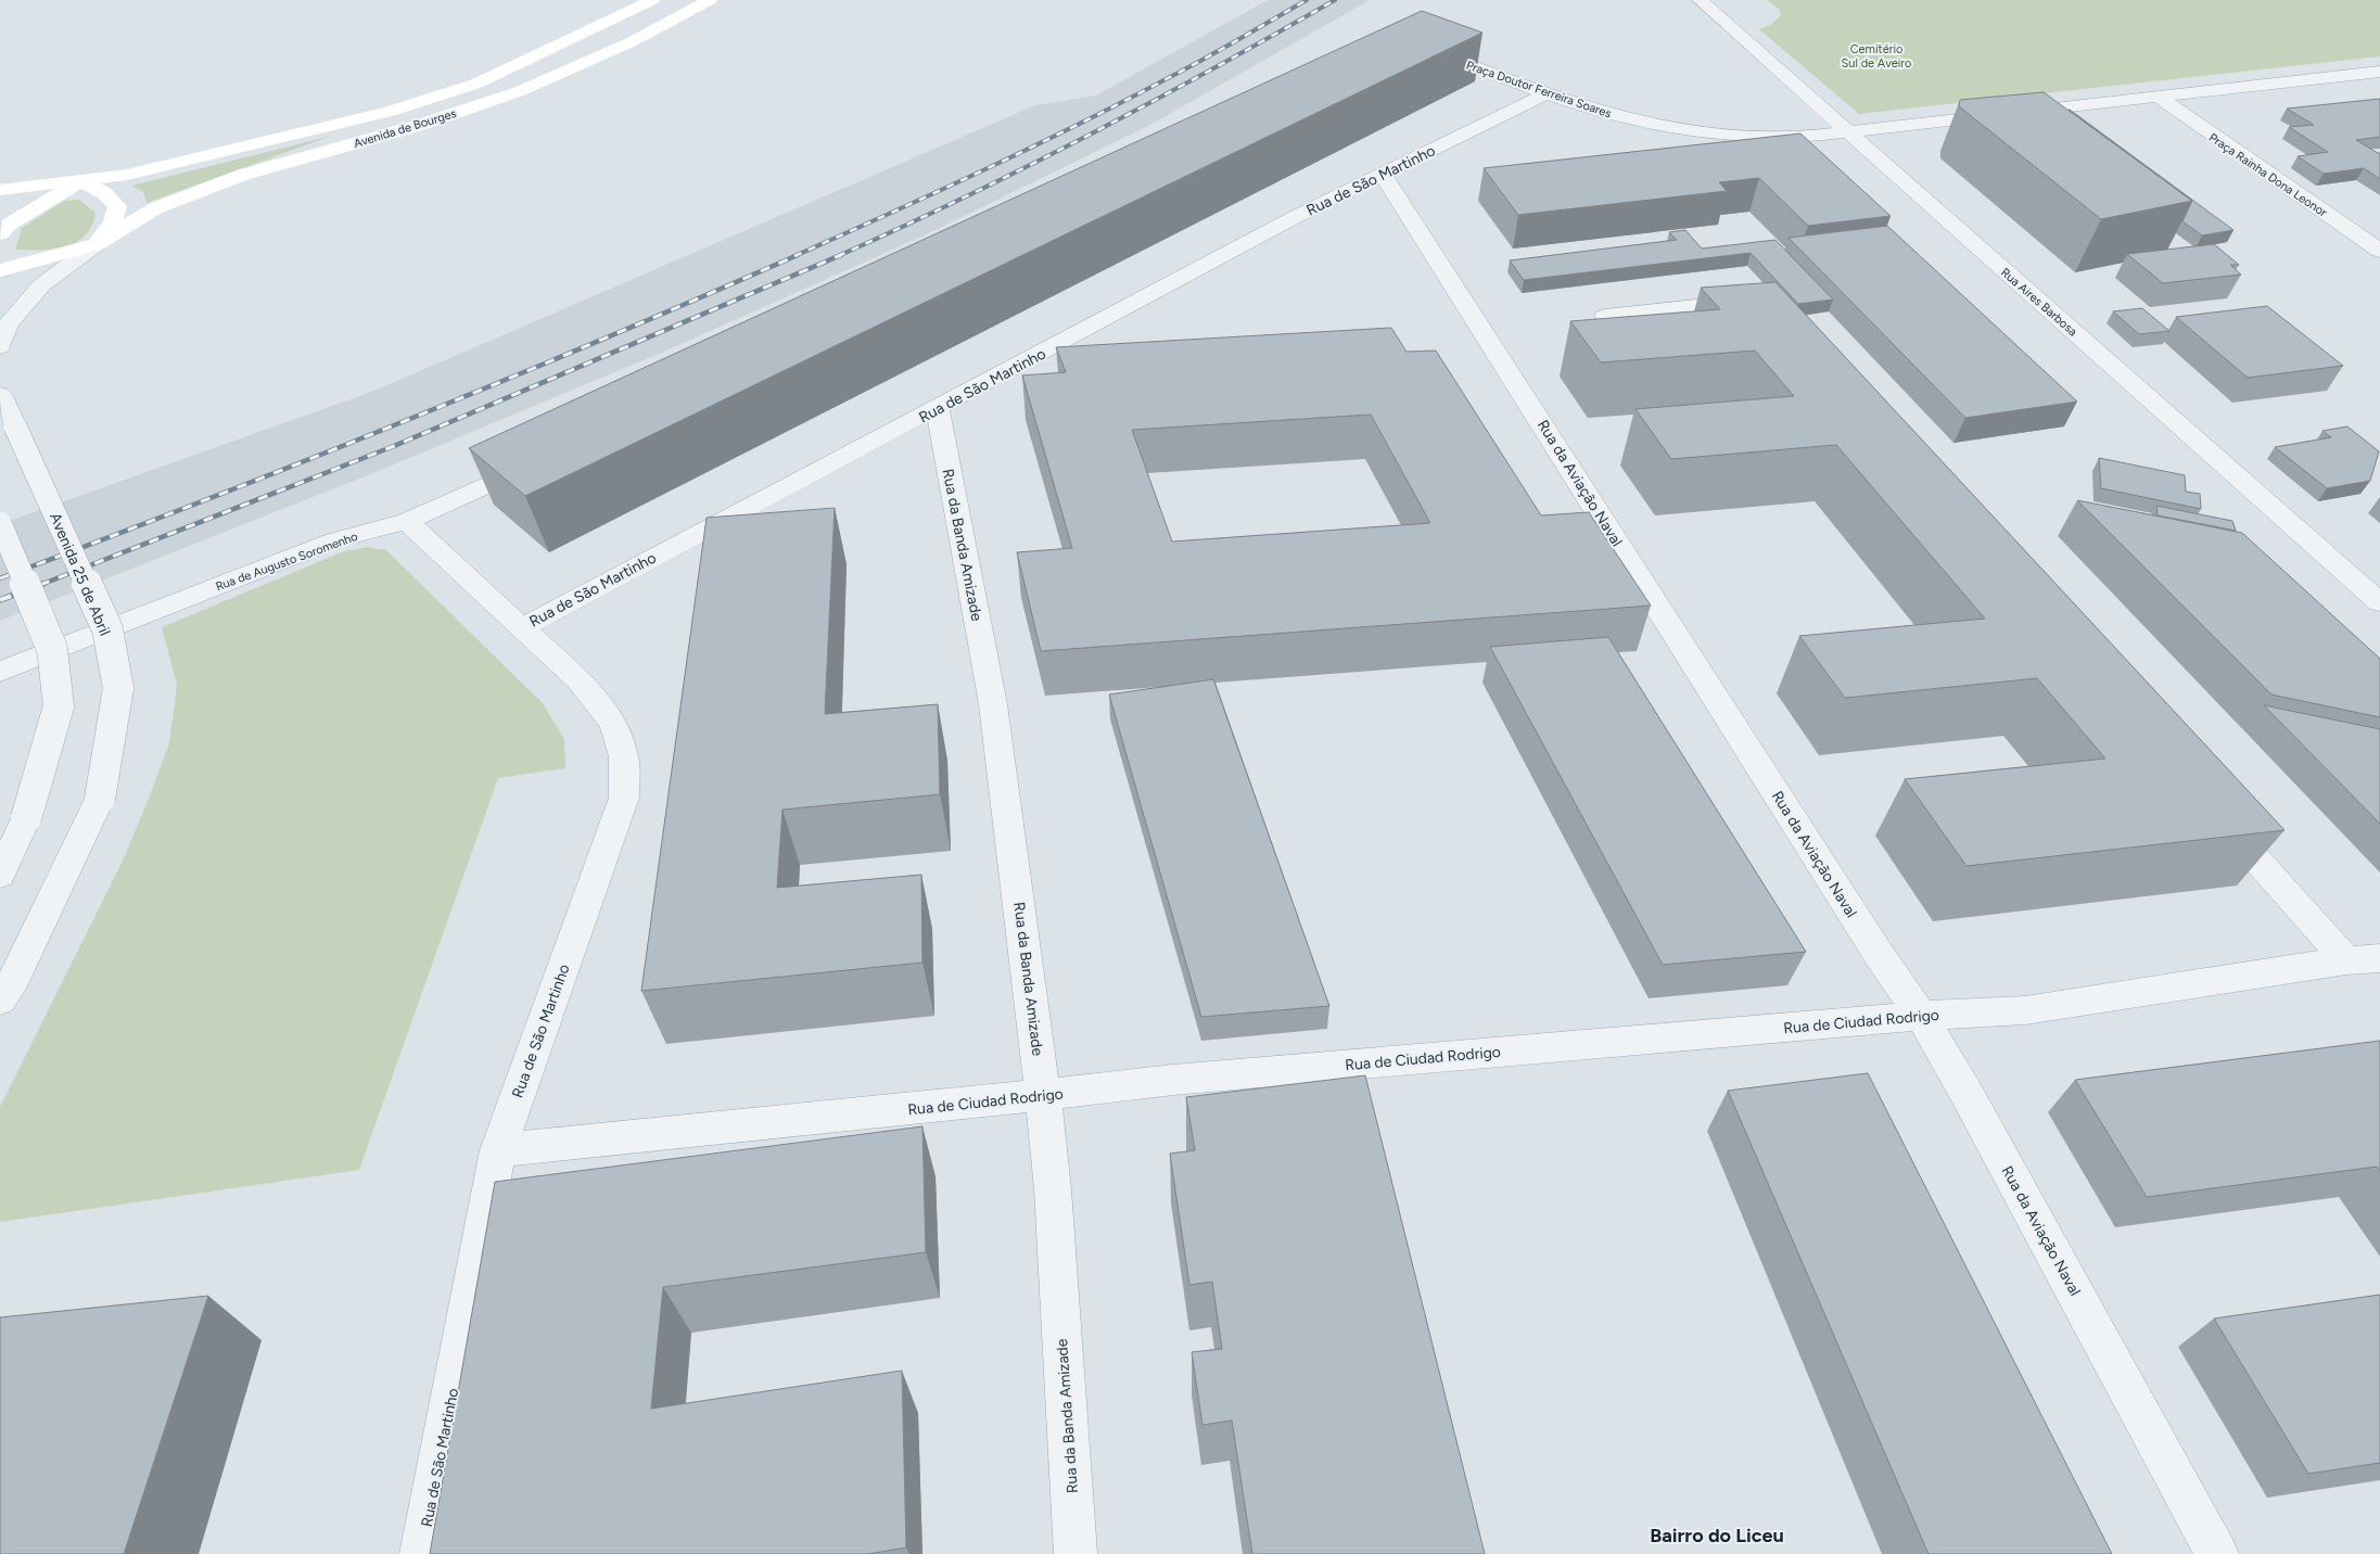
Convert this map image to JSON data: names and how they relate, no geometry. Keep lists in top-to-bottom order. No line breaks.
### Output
{"streets":{"main road":["Avenida de Bourges"],"street":["Praça Doutor Ferreira Soares","Praça Rainha Dona Leonor","Rua de São Martinho","Rua Aires Barbosa","Rua da Aviação Naval","Rua da Banda Amizade","Rua de Augusto Soromenho","Avenida 25 de Abril","Rua de Ciudad Rodrigo"]},"crossings":[["Praça Doutor Ferreira Soares","Rua de São Martinho"],["Praça Doutor Ferreira Soares","Rua Aires Barbosa"],["Rua de São Martinho","Rua da Aviação Naval"],["Rua de São Martinho","Rua da Banda Amizade"],["Rua de São Martinho","Rua de Ciudad Rodrigo"],["Rua da Aviação Naval","Rua de Ciudad Rodrigo"],["Rua da Banda Amizade","Rua de Ciudad Rodrigo"]],"districts":["Bairro do Liceu"],"parks":["Cemitério Sul de Aveiro"]}
